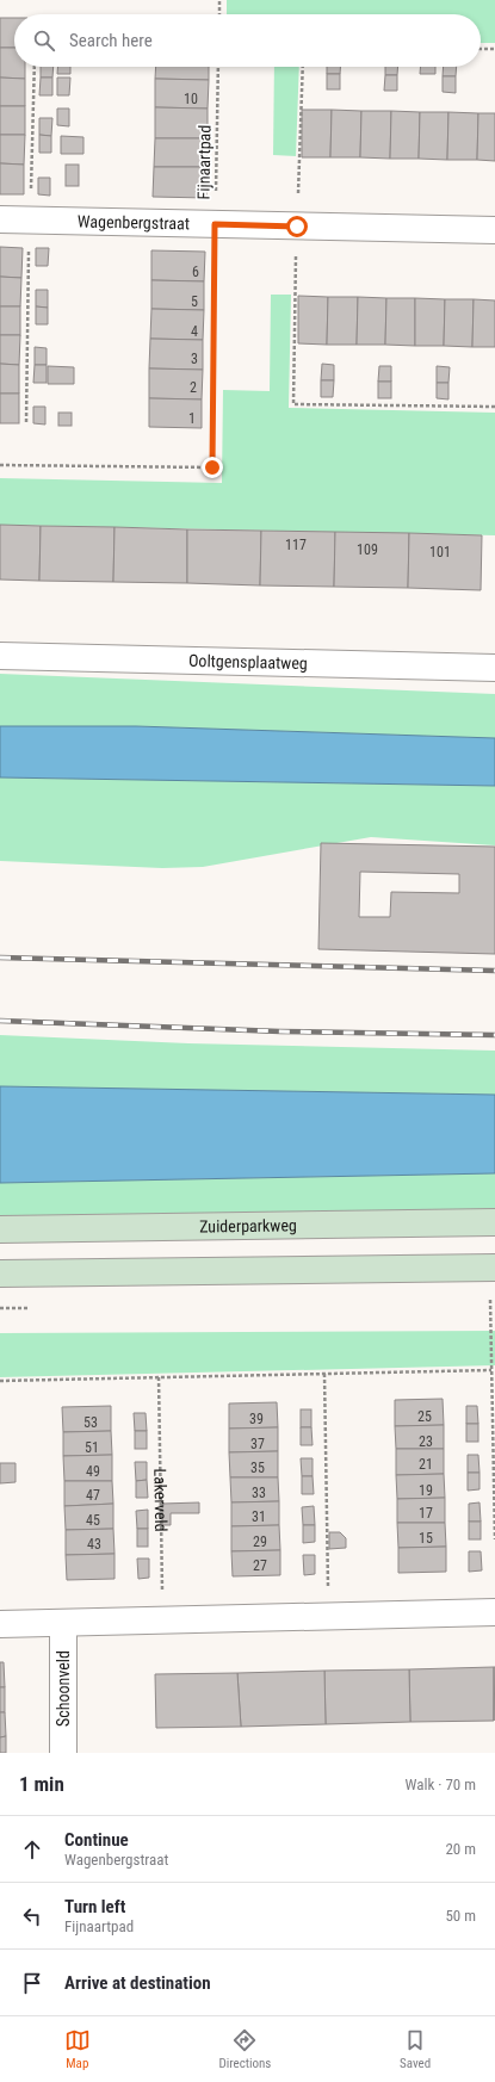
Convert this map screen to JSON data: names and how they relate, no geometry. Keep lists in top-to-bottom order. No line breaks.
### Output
{"streets":{"main road":["Zuiderparkweg"],"street":["Wagenbergstraat","Ooltgensplaatweg","Schoonveld"],"path":["Fijnaartpad","Lakerveld"]},"crossings":[["Fijnaartpad","Wagenbergstraat"]],"house_numbers":["10","6","5","4","3","2","1","117","109","101","25","39","53","23","37","51","21","35","49","19","33","47","17","31","45","15","29","43","27"],"page":{"search":"Search here","heading":["1 min","Walk · 70 m"],"list":[["Continue","Wagenbergstraat","20 m"],["Turn left","Fijnaartpad","50 m"],"Arrive at destination"],"nav":["Map","Directions","Saved"]}}
